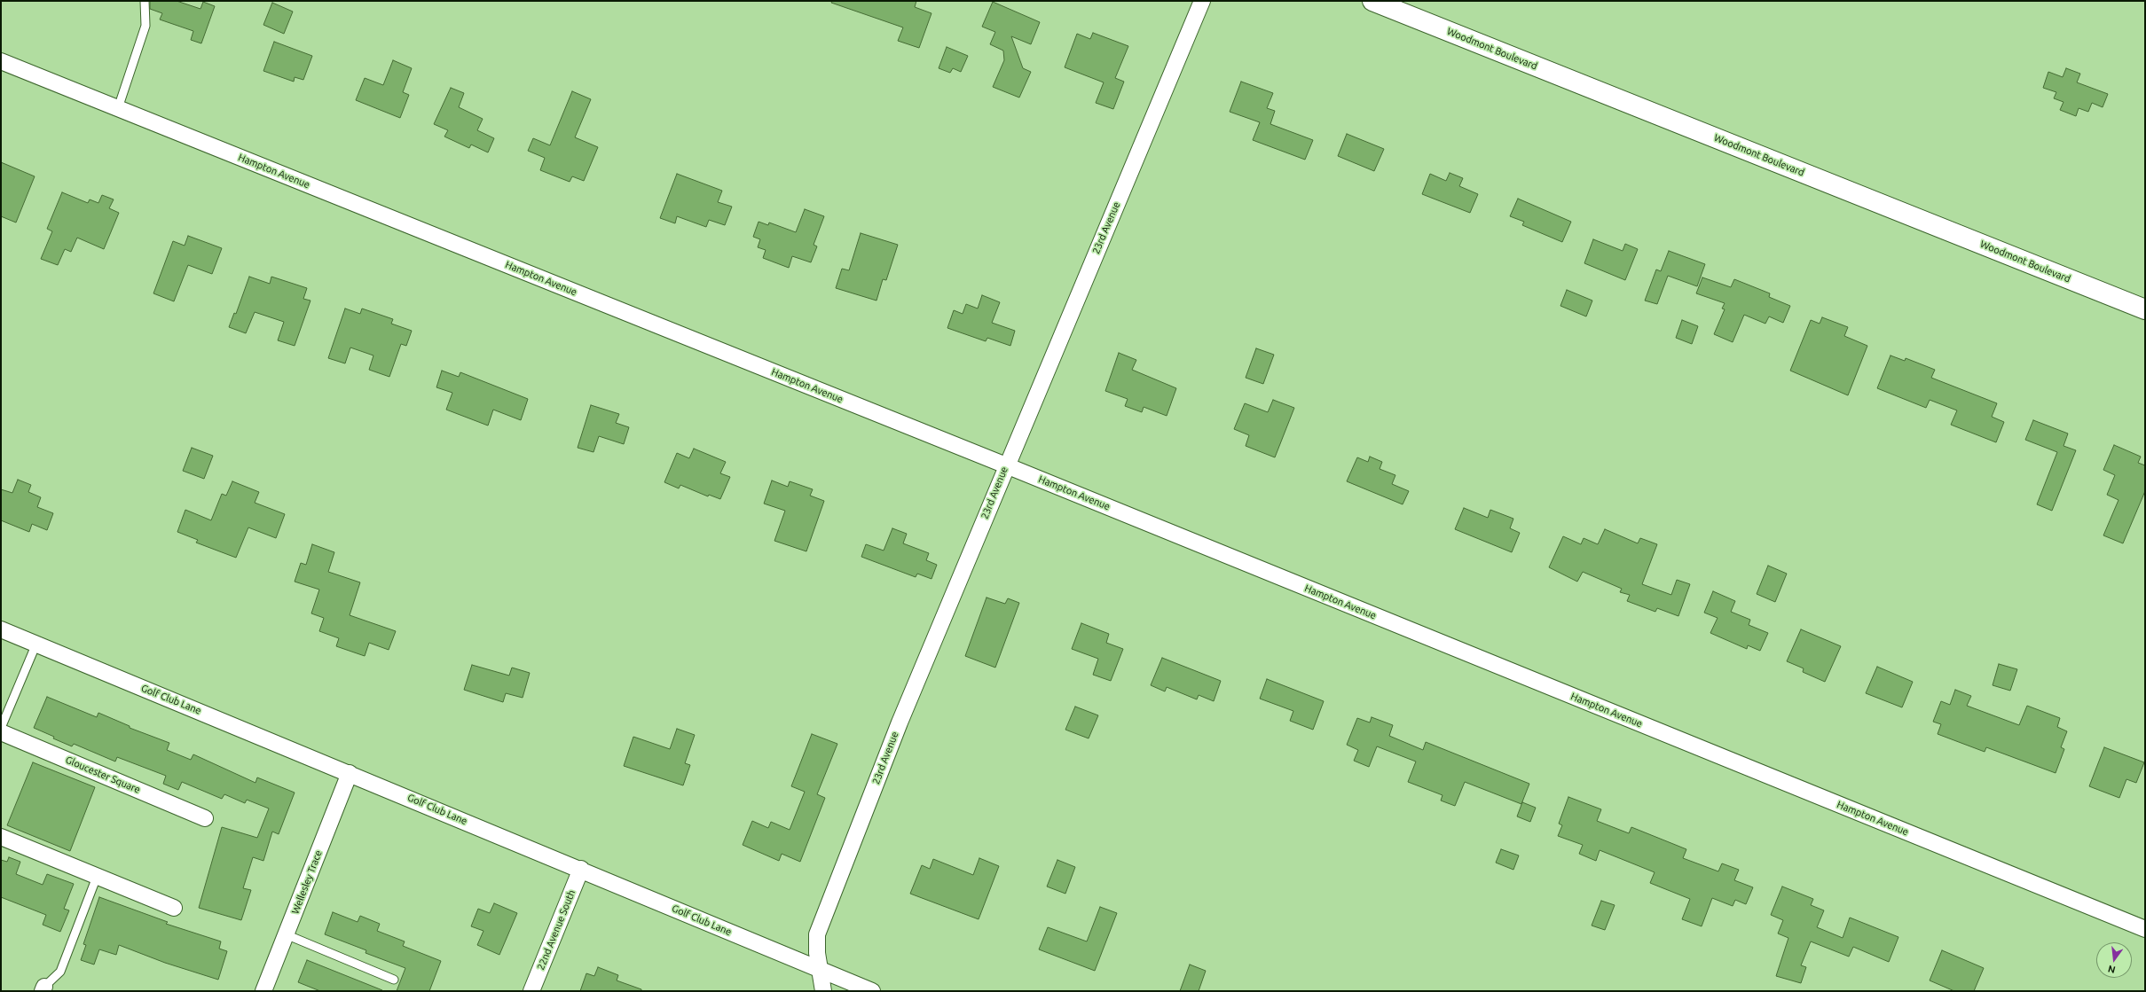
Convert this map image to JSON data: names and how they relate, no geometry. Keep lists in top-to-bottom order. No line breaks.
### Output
{"streets":{"main road":["Woodmont Boulevard"],"street":["Hampton Avenue","23rd Avenue","Golf Club Lane","Gloucester Square","Wellesley Trace","22nd Avenue South"]},"crossings":[["Hampton Avenue","23rd Avenue"],["23rd Avenue","Golf Club Lane"],["Golf Club Lane","Wellesley Trace"],["Golf Club Lane","22nd Avenue South"]],"north":"bottom"}
